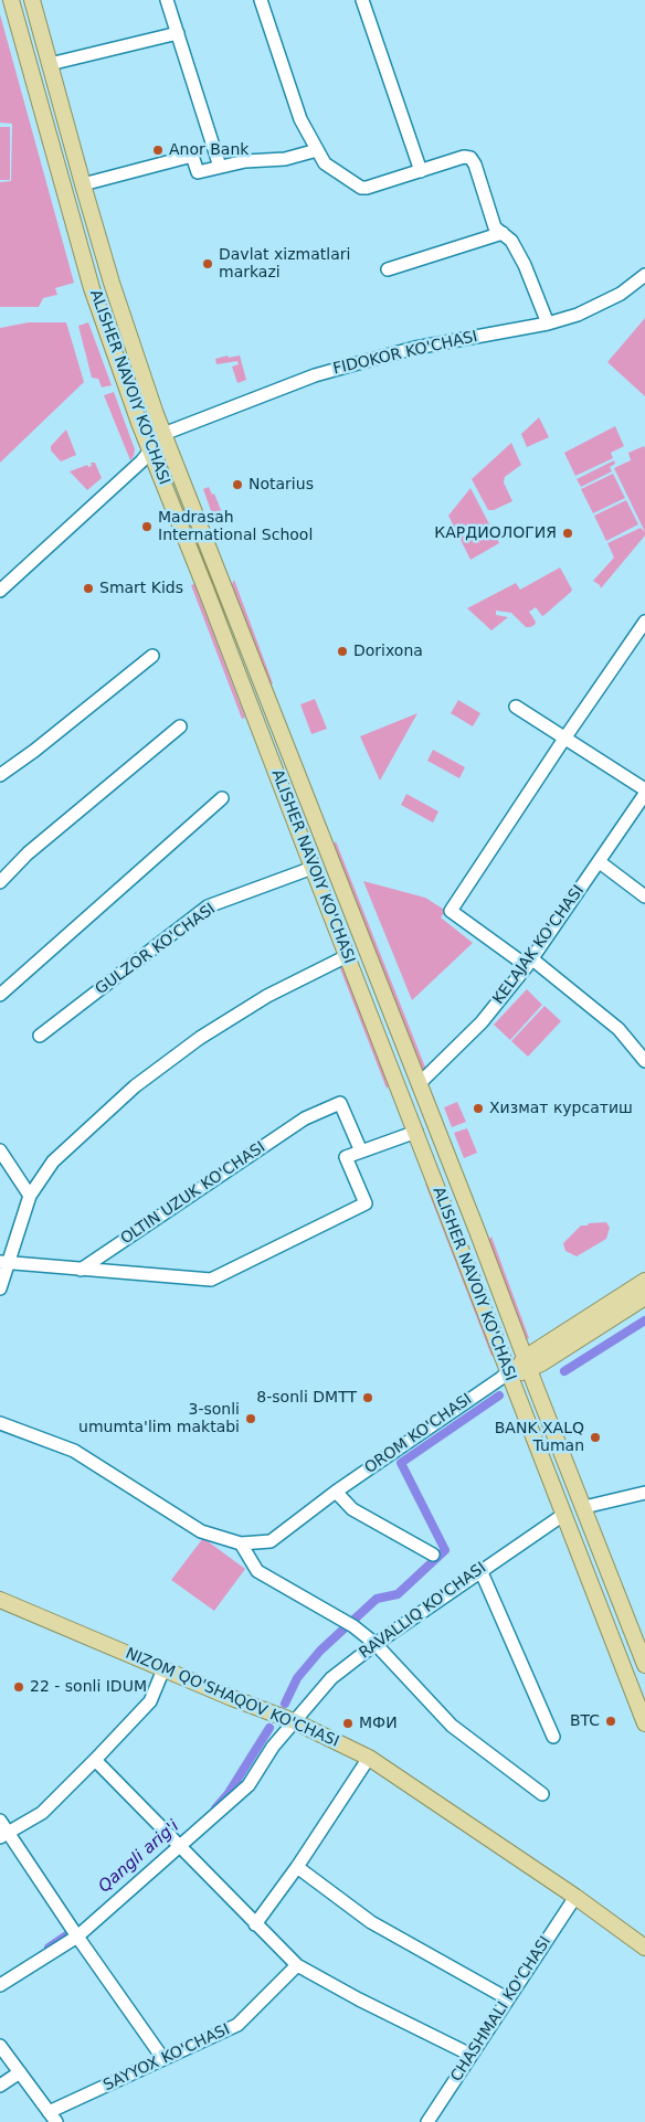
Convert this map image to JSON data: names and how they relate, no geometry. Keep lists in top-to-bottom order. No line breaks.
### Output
{"streets":{"main road":["ALISHER NAVOIY KO'CHASI","NIZOM QO'SHAQOV KO'CHASI"],"street":["FIDOKOR KO'CHASI","KELAJAK KO'CHASI","GULZOR KO'CHASI","OLTIN UZUK KO'CHASI","OROM KO'CHASI","RAVALLIQ KO'CHASI","CHASHMALI KO'CHASI","SAYYOX KO'CHASI"]},"crossings":[["FIDOKOR KO'CHASI","ALISHER NAVOIY KO'CHASI"],["ALISHER NAVOIY KO'CHASI","KELAJAK KO'CHASI"],["ALISHER NAVOIY KO'CHASI","GULZOR KO'CHASI"],["ALISHER NAVOIY KO'CHASI","OROM KO'CHASI"],["ALISHER NAVOIY KO'CHASI","RAVALLIQ KO'CHASI"],["RAVALLIQ KO'CHASI","NIZOM QO'SHAQOV KO'CHASI"],["NIZOM QO'SHAQOV KO'CHASI","CHASHMALI KO'CHASI"]],"water":["Qangli arig'i"],"places":["Anor Bank","Davlat xizmatlari markazi","Notarius","Madrasah International School","КАРДИОЛОГИЯ","Smart Kids","Dorixona","Хизмат курсатиш","8-sonli DMTT","3-sonli umumta'lim maktabi","BANK XALQ Tuman","22 - sonli IDUM","BTC","МФИ"]}
